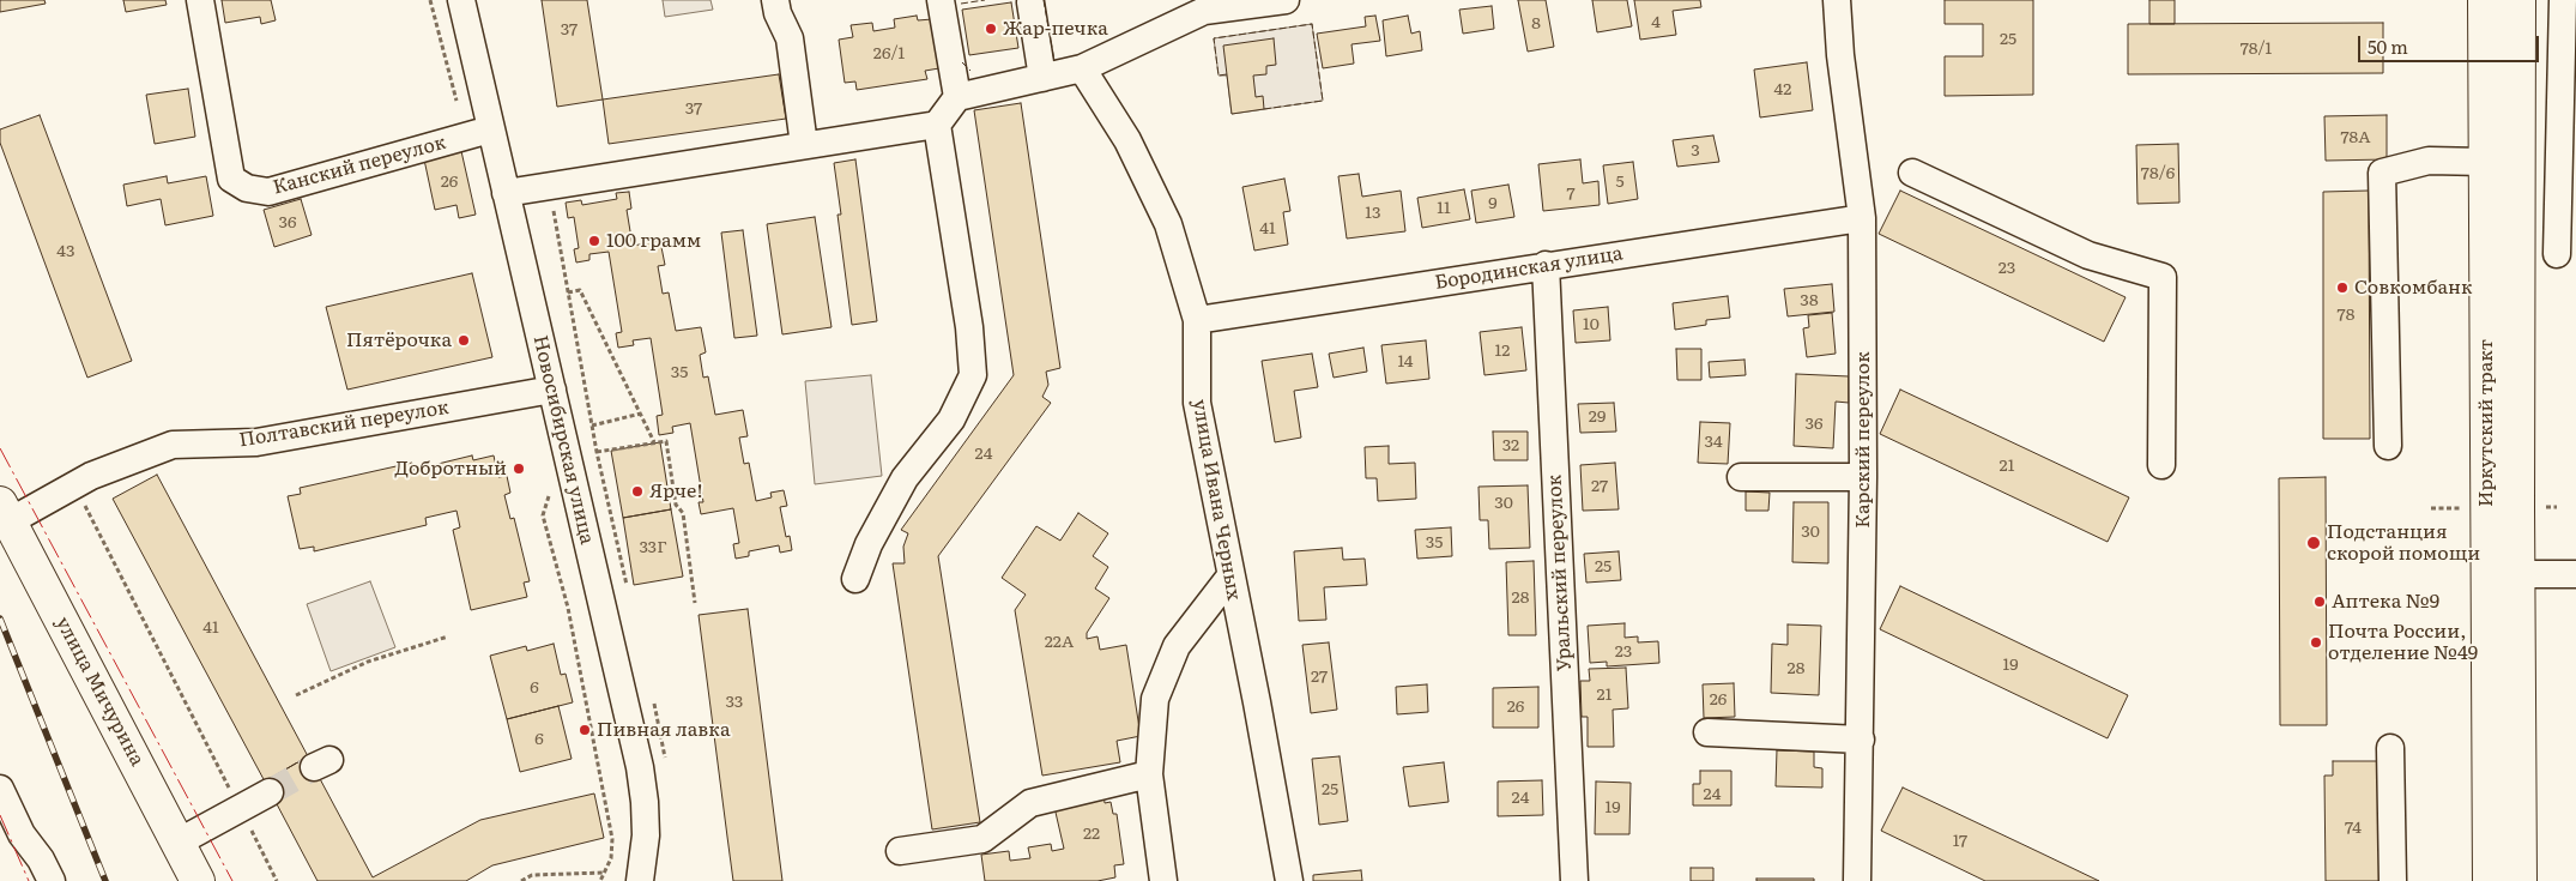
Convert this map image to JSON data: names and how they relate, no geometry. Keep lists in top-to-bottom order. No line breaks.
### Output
{"streets":{"main road":["Иркутский тракт","улица Мичурина"],"street":["Канский переулок","Бородинская улица","Полтавский переулок","Новосибирская улица","Карский переулок","улица Ивана Черных","Уральский переулок"]},"crossings":[["Канский переулок","Новосибирская улица"],["Бородинская улица","Карский переулок"],["Бородинская улица","улица Ивана Черных"],["Бородинская улица","Уральский переулок"],["Полтавский переулок","Новосибирская улица"],["Полтавский переулок","улица Мичурина"]],"places":["Жар-печка","100 грамм","Совкомбанк","Пятёрочка","Добротный","Ярче!","Подстанция скорой помощи","Аптека №9","Почта России, отделение №49","Пивная лавка"],"house_numbers":["4","8","37","25","78/1","26/1","42","37","78А","3","78/6","26","5","7","9","11","13","36","41","43","23","38","78","10","12","14","35","29","36","34","32","24","21","27","30","30","35","33Г","25","28","41","22А","23","19","28","27","6","21","26","33","26","6","25","24","24","19","74","22","17"],"scale_bar":"50 m"}
